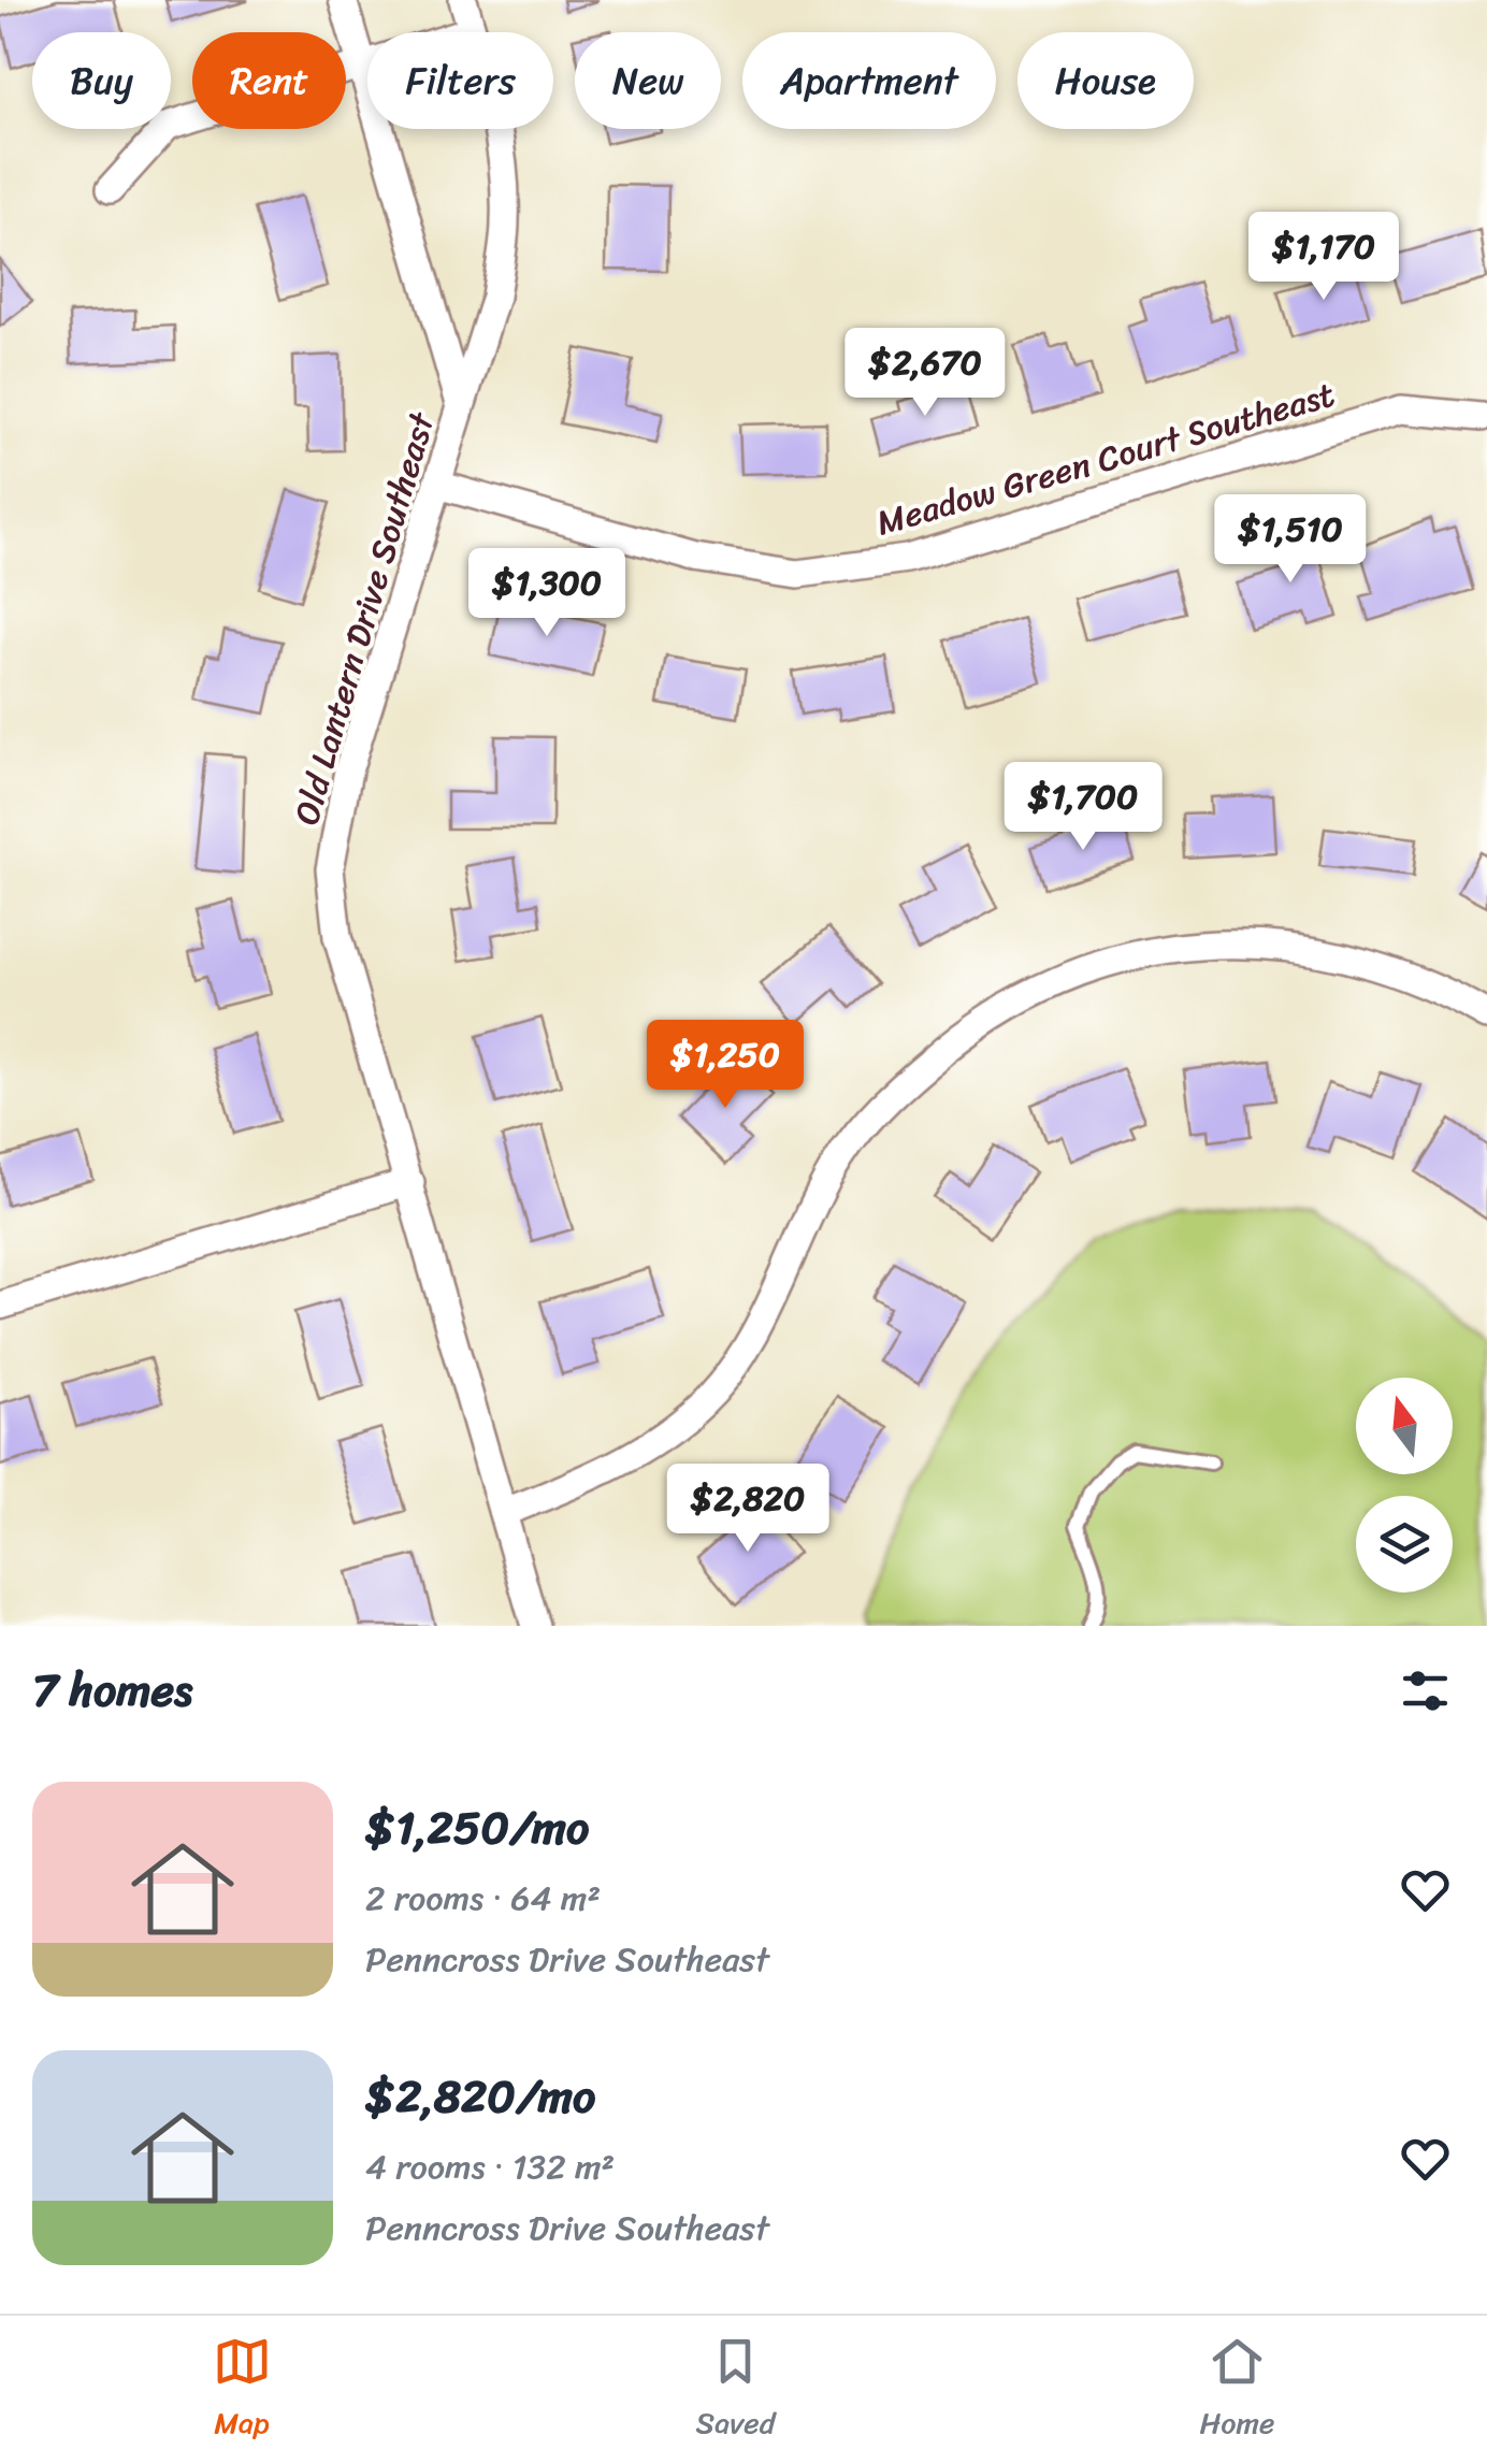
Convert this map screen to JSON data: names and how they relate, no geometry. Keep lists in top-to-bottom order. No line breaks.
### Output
{"streets":{"street":["Meadow Green Court Southeast","Old Lantern Drive Southeast"]},"crossings":[["Meadow Green Court Southeast","Old Lantern Drive Southeast"]],"north":"top","page":{"chip":["Buy","Rent","Filters","New","Apartment","House"],"price":["$1,170","$2,670","$1,510","$1,300","$1,700","$1,250","$2,820"],"heading":"7 homes","list":[{"name":"$1,250/mo","note":"2 rooms · 64 m² · Penncross Drive Southeast"},{"name":"$2,820/mo","note":"4 rooms · 132 m² · Penncross Drive Southeast"}],"tabs":["Map","Saved","Home"]}}
